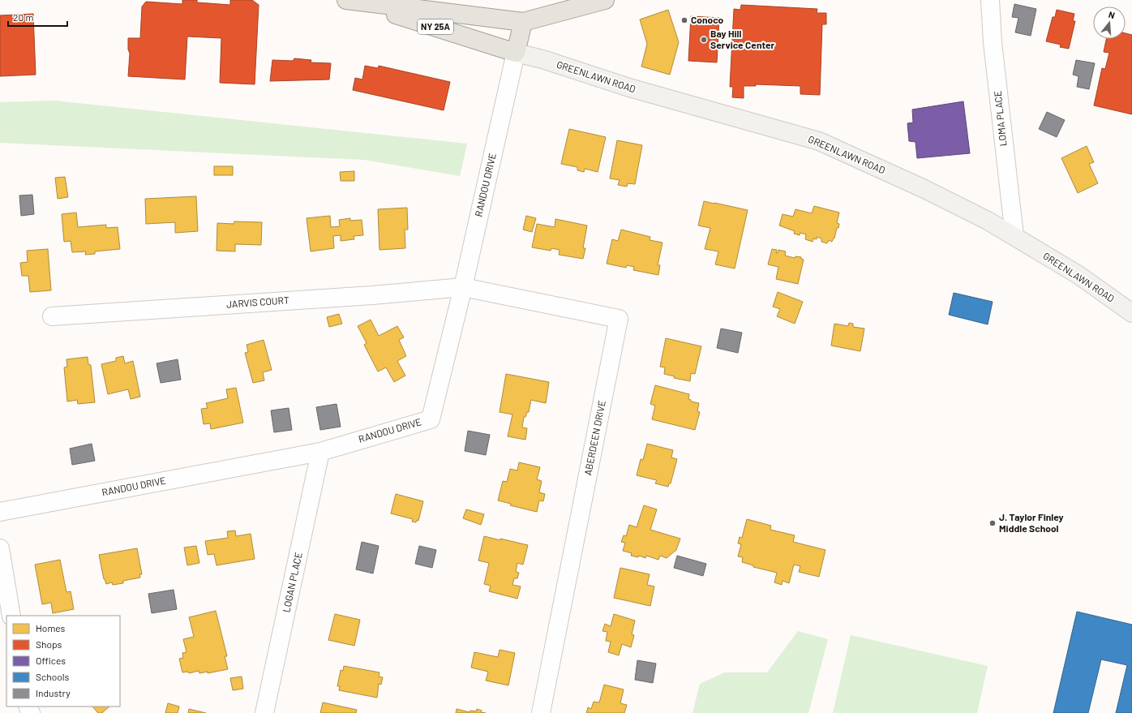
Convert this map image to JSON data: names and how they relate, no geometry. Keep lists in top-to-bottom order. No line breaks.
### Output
{"streets":{"main road":["NY 25A","GREENLAWN ROAD"],"street":["LOMA PLACE","RANDOU DRIVE","JARVIS COURT","ABERDEEN DRIVE","LOGAN PLACE"]},"crossings":[["NY 25A","GREENLAWN ROAD"],["NY 25A","RANDOU DRIVE"],["GREENLAWN ROAD","LOMA PLACE"],["GREENLAWN ROAD","RANDOU DRIVE"],["RANDOU DRIVE","JARVIS COURT"],["RANDOU DRIVE","ABERDEEN DRIVE"],["RANDOU DRIVE","LOGAN PLACE"],["JARVIS COURT","ABERDEEN DRIVE"]],"places":["Conoco","Bay Hill Service Center","J. Taylor Finley Middle School"],"legend":["Homes","Shops","Offices","Schools","Industry"],"scale_bar":"20 m","north":"top"}
